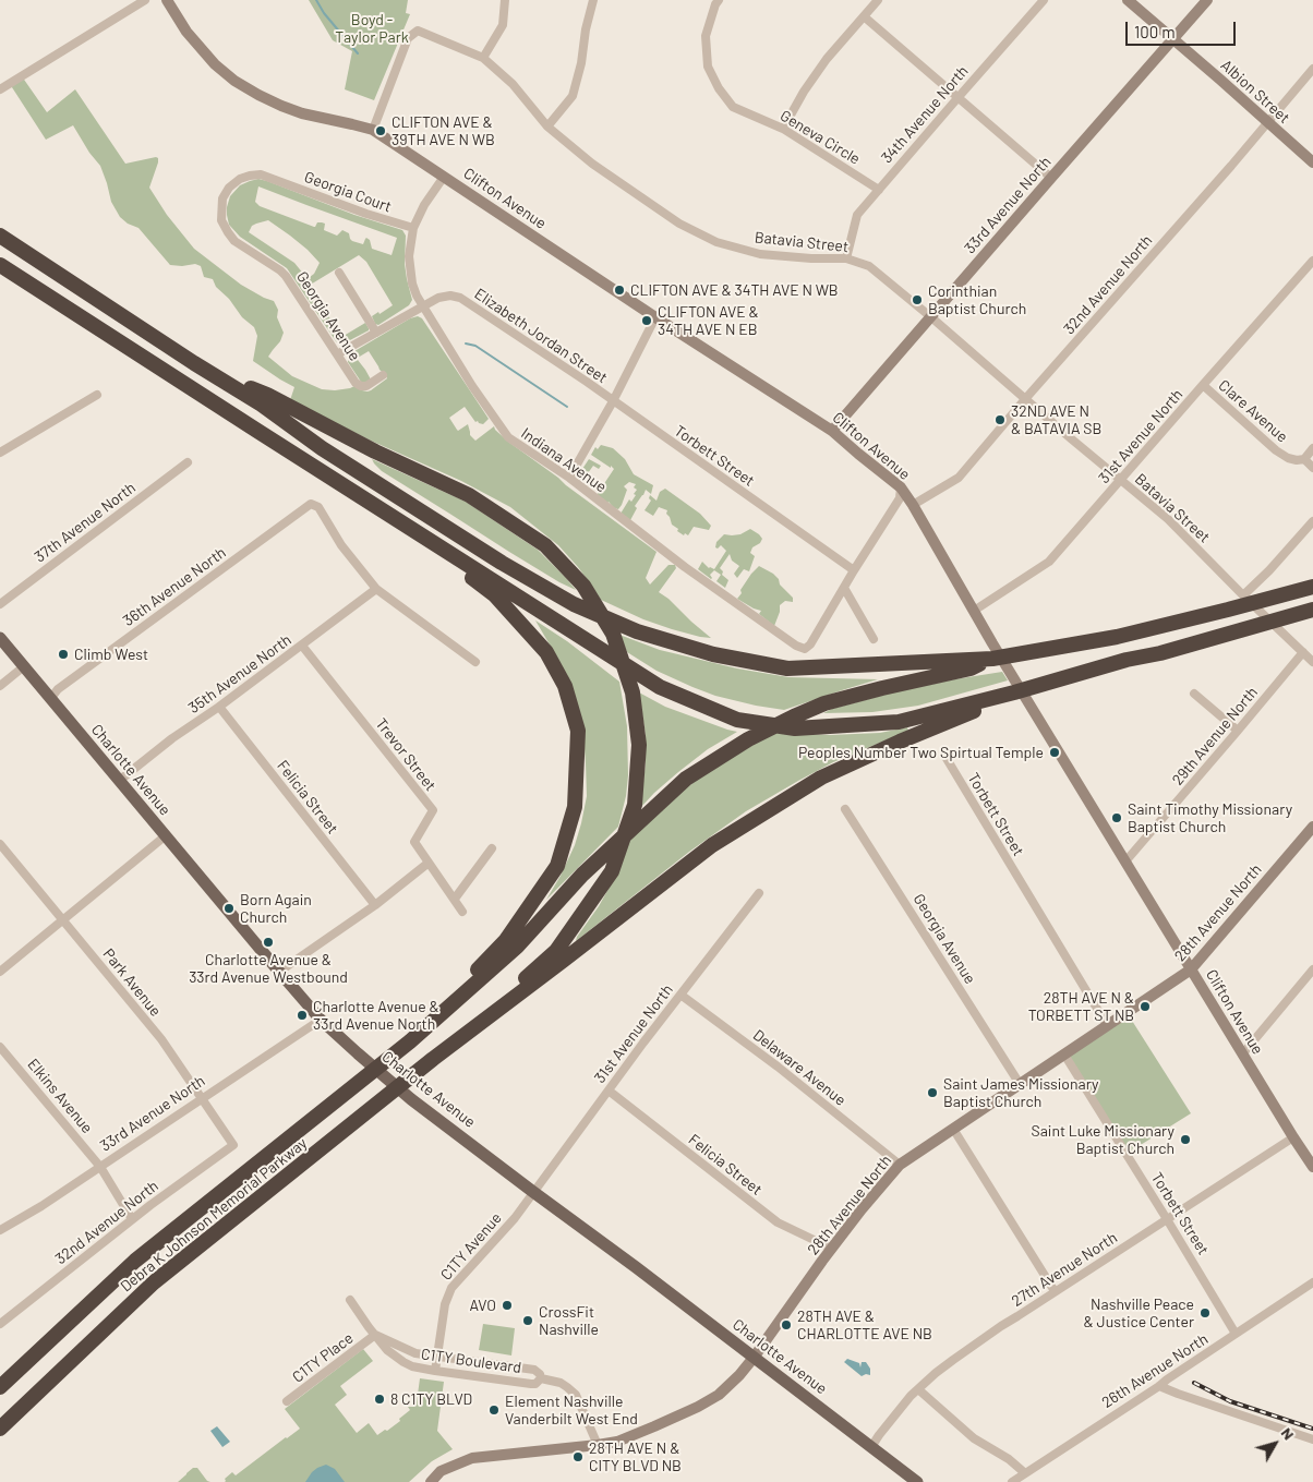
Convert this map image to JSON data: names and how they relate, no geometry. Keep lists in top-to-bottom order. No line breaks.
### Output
{"streets":{"highway":["Debra K Johnson Memorial Parkway"],"main road":["Charlotte Avenue"],"street":["Albion Street","34th Avenue North","Geneva Circle","Georgia Court","Clifton Avenue","33rd Avenue North","Batavia Street","32nd Avenue North","Georgia Avenue","Elizabeth Jordan Street","Clare Avenue","31st Avenue North","Torbett Street","Indiana Avenue","37th Avenue North","36th Avenue North","35th Avenue North","29th Avenue North","Trevor Street","Felicia Street","28th Avenue North","Park Avenue","Delaware Avenue","Elkins Avenue","C1TY Avenue","27th Avenue North","C1TY Place","C1TY Boulevard","26th Avenue North"]},"crossings":[["Albion Street","33rd Avenue North"],["Albion Street","32nd Avenue North"],["34th Avenue North","Geneva Circle"],["34th Avenue North","Batavia Street"],["Georgia Court","Georgia Avenue"],["Georgia Court","Indiana Avenue"],["Clifton Avenue","33rd Avenue North"],["Clifton Avenue","Batavia Street"],["Clifton Avenue","32nd Avenue North"],["Clifton Avenue","31st Avenue North"],["Clifton Avenue","29th Avenue North"],["Clifton Avenue","28th Avenue North"],["Clifton Avenue","27th Avenue North"],["33rd Avenue North","Batavia Street"],["33rd Avenue North","Charlotte Avenue"],["33rd Avenue North","Park Avenue"],["33rd Avenue North","Elkins Avenue"],["Batavia Street","32nd Avenue North"],["Batavia Street","31st Avenue North"],["Batavia Street","29th Avenue North"],["32nd Avenue North","Park Avenue"],["32nd Avenue North","Elkins Avenue"],["Georgia Avenue","28th Avenue North"],["Elizabeth Jordan Street","Torbett Street"],["Elizabeth Jordan Street","Indiana Avenue"],["Clare Avenue","31st Avenue North"],["31st Avenue North","Charlotte Avenue"],["31st Avenue North","Felicia Street"],["31st Avenue North","Delaware Avenue"],["31st Avenue North","C1TY Avenue"],["Torbett Street","28th Avenue North"],["Torbett Street","27th Avenue North"],["Torbett Street","26th Avenue North"],["36th Avenue North","35th Avenue North"],["36th Avenue North","Charlotte Avenue"],["35th Avenue North","Trevor Street"],["35th Avenue North","Charlotte Avenue"],["35th Avenue North","Felicia Street"],["Charlotte Avenue","28th Avenue North"],["Charlotte Avenue","C1TY Avenue"],["Charlotte Avenue","27th Avenue North"],["Felicia Street","28th Avenue North"],["28th Avenue North","Delaware Avenue"],["28th Avenue North","C1TY Boulevard"],["C1TY Avenue","C1TY Boulevard"],["C1TY Place","C1TY Boulevard"]],"parks":["Boyd - Taylor Park"],"places":["CLIFTON AVE & 39TH AVE N WB","CLIFTON AVE & 34TH AVE N WB","Corinthian Baptist Church","CLIFTON AVE & 34TH AVE N EB","32ND AVE N & BATAVIA SB","Climb West","Peoples Number Two Spirtual Temple","Saint Timothy Missionary Baptist Church","Born Again Church","Charlotte Avenue & 33rd Avenue Westbound","28TH AVE N & TORBETT ST NB","Charlotte Avenue & 33rd Avenue North","Saint James Missionary Baptist Church","Saint Luke Missionary Baptist Church","AVO","Nashville Peace & Justice Center","CrossFit Nashville","28TH AVE & CHARLOTTE AVE NB","8 C1TY BLVD","Element Nashville Vanderbilt West End","28TH AVE N & CITY BLVD NB"],"scale_bar":"100 m","north":"top right"}
